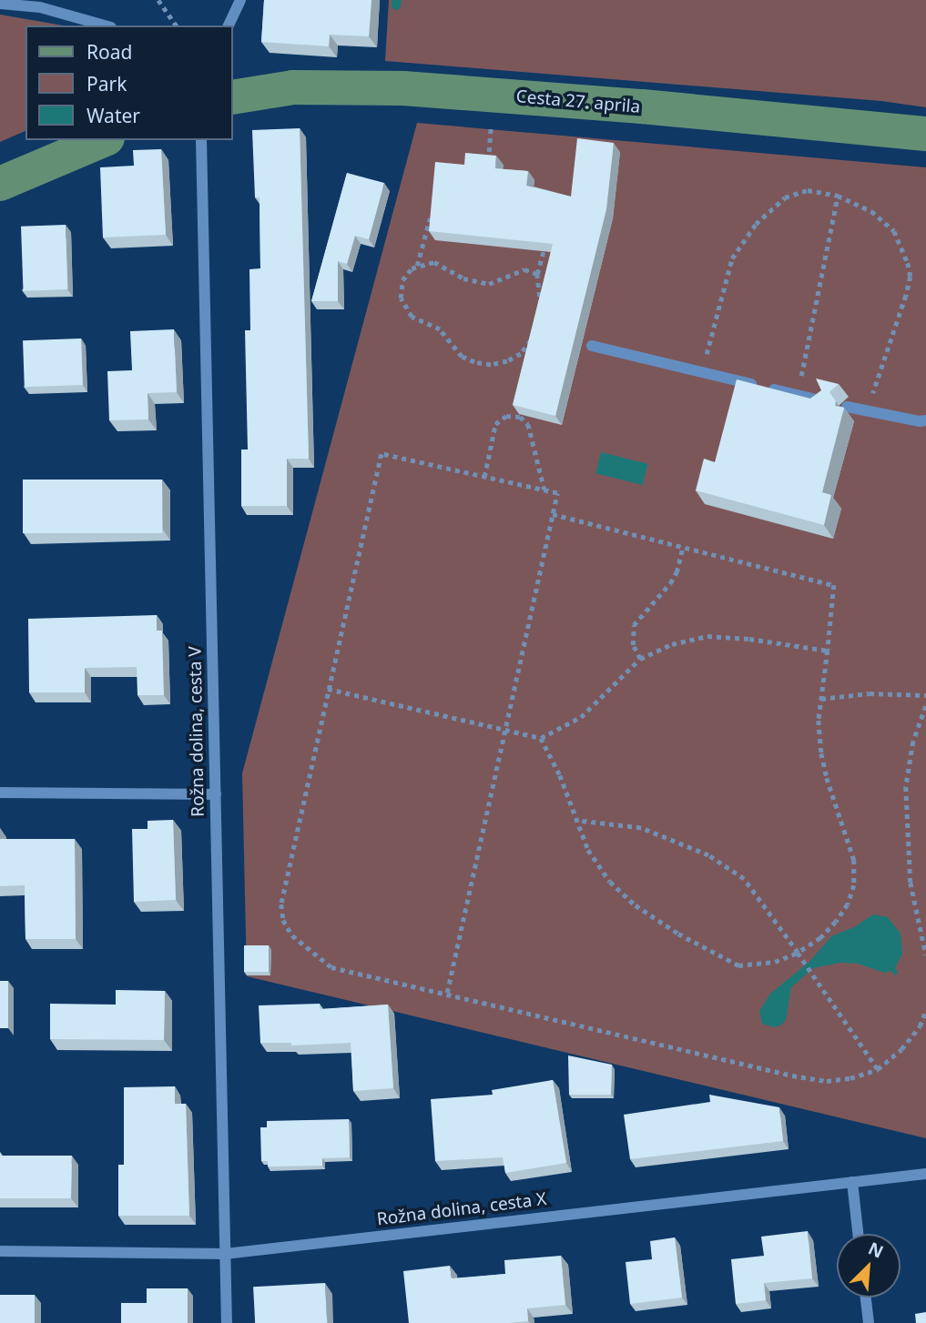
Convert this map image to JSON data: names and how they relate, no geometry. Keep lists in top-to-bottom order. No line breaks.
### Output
{"streets":{"main road":["Cesta 27. aprila"],"street":["Rožna dolina, cesta V","Rožna dolina, cesta X"]},"crossings":[["Rožna dolina, cesta V","Rožna dolina, cesta X"]],"legend":["Road","Park","Water"],"north":"top right"}
